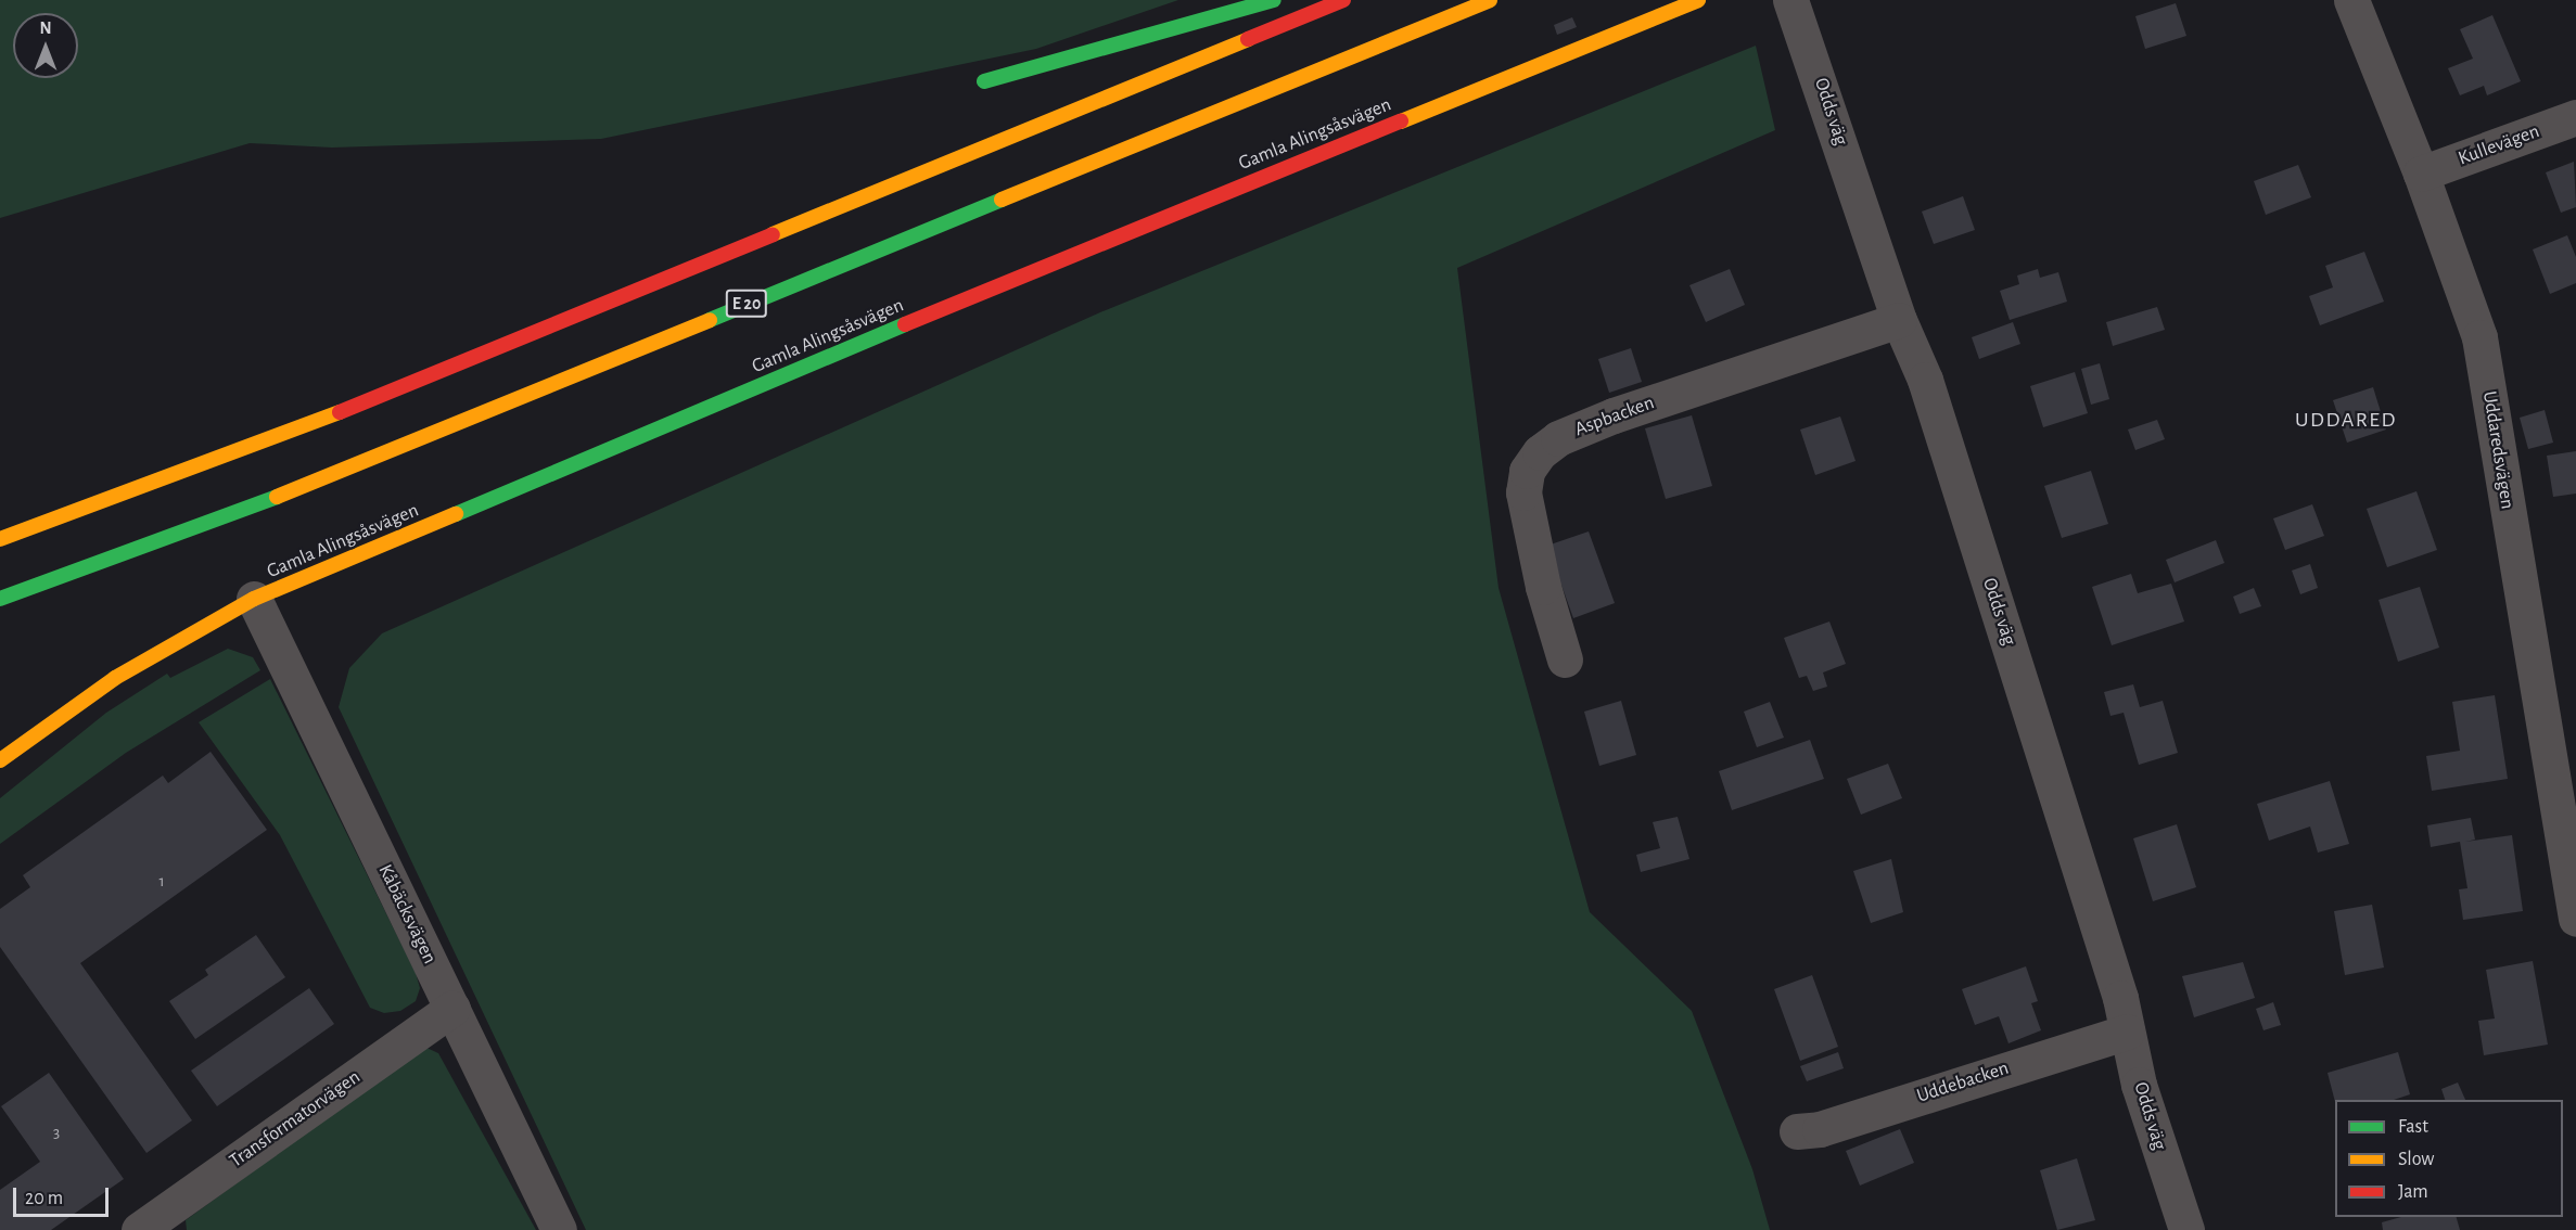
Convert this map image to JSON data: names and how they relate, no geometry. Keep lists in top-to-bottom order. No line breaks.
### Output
{"streets":{"main road":["Gamla Alingsåsvägen","E 20"],"street":["Odds väg","Kullevägen","Aspbacken","Uddaredsvägen","Kåbäcksvägen","Uddebacken","Transformatorvägen"]},"crossings":[["Odds väg","Aspbacken"],["Odds väg","Uddebacken"],["Gamla Alingsåsvägen","Kåbäcksvägen"],["Kullevägen","Uddaredsvägen"],["Kåbäcksvägen","Transformatorvägen"]],"districts":["UDDARED"],"house_numbers":["1","3"],"legend":["Fast","Slow","Jam"],"scale_bar":"20 m","north":"top"}
